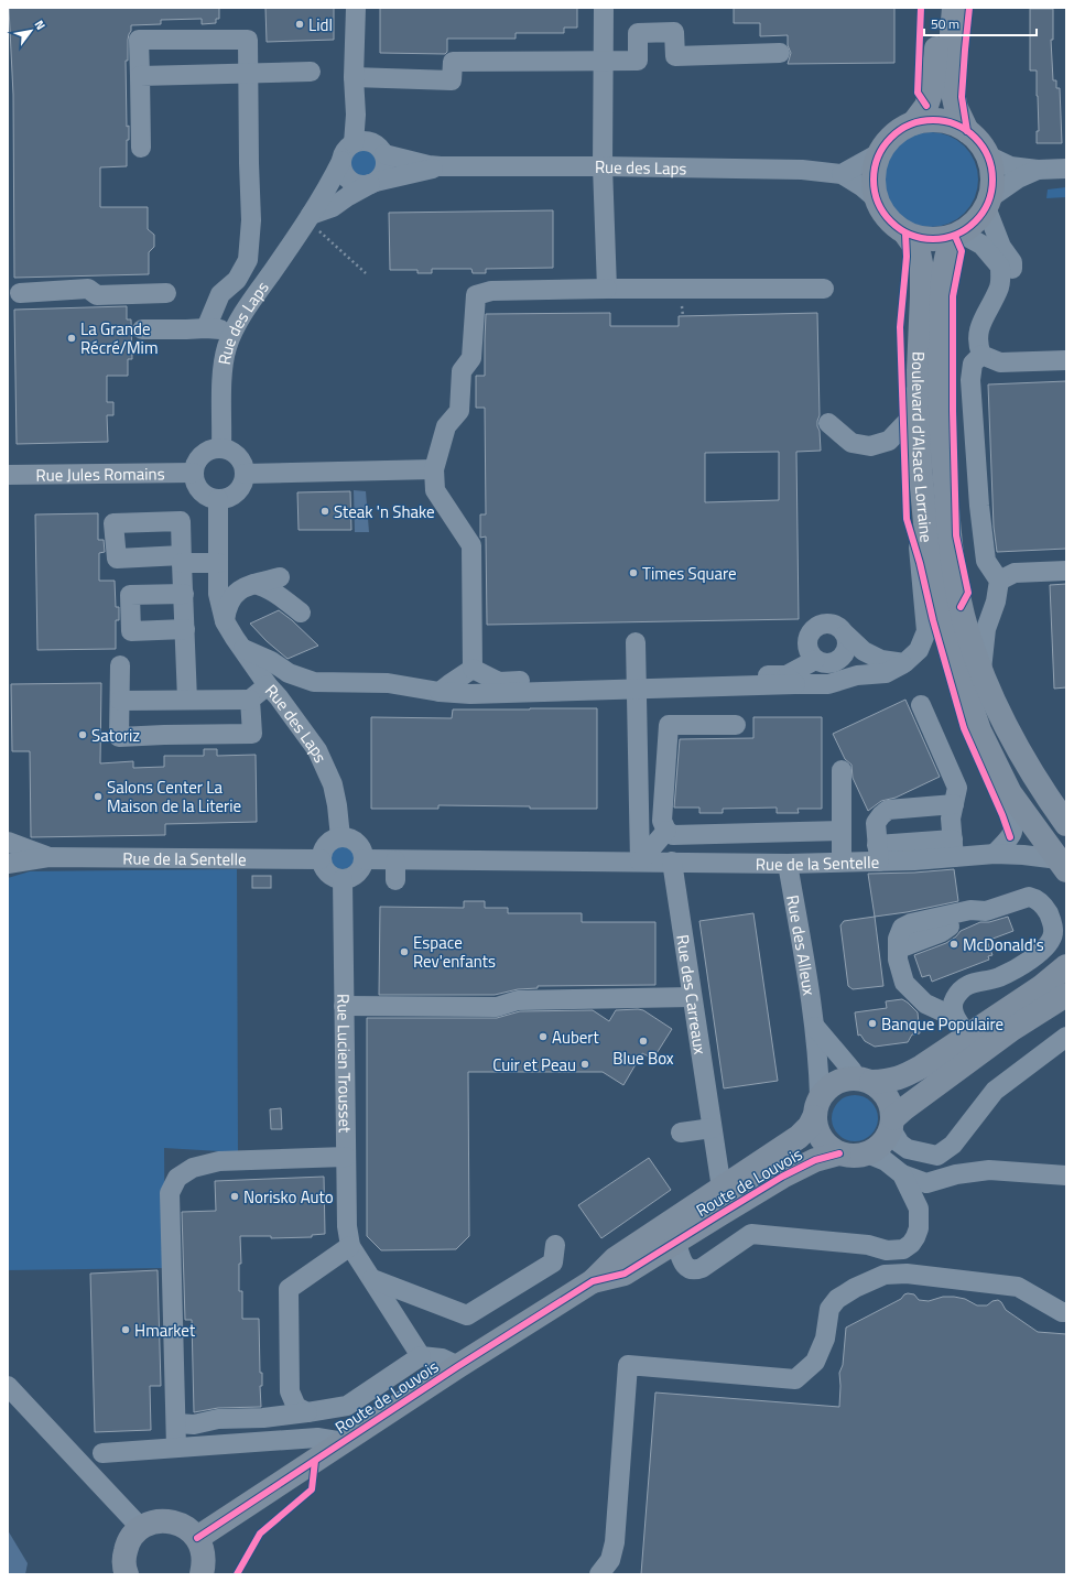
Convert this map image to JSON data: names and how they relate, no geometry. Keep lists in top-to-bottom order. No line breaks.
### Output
{"streets":{"main road":["Boulevard d'Alsace Lorraine","Route de Louvois"],"street":["Rue des Laps","Rue Jules Romains","Rue de la Sentelle","Rue des Alleux","Rue des Carreaux","Rue Lucien Trousset"]},"crossings":[["Rue des Laps","Boulevard d'Alsace Lorraine"],["Rue des Laps","Rue Jules Romains"],["Rue des Laps","Rue de la Sentelle"],["Rue des Laps","Rue Lucien Trousset"],["Boulevard d'Alsace Lorraine","Rue de la Sentelle"],["Rue de la Sentelle","Rue des Alleux"],["Rue de la Sentelle","Rue des Carreaux"],["Rue de la Sentelle","Rue Lucien Trousset"],["Rue des Alleux","Route de Louvois"],["Rue des Carreaux","Route de Louvois"]],"places":["Lidl","La Grande Récré/Mim","Steak 'n Shake","Times Square","Satoriz","Salons Center La Maison de la Literie","McDonald's","Espace Rev'enfants","Banque Populaire","Aubert","Blue Box","Cuir et Peau","Norisko Auto","Hmarket"],"scale_bar":"50 m","north":"top right"}
